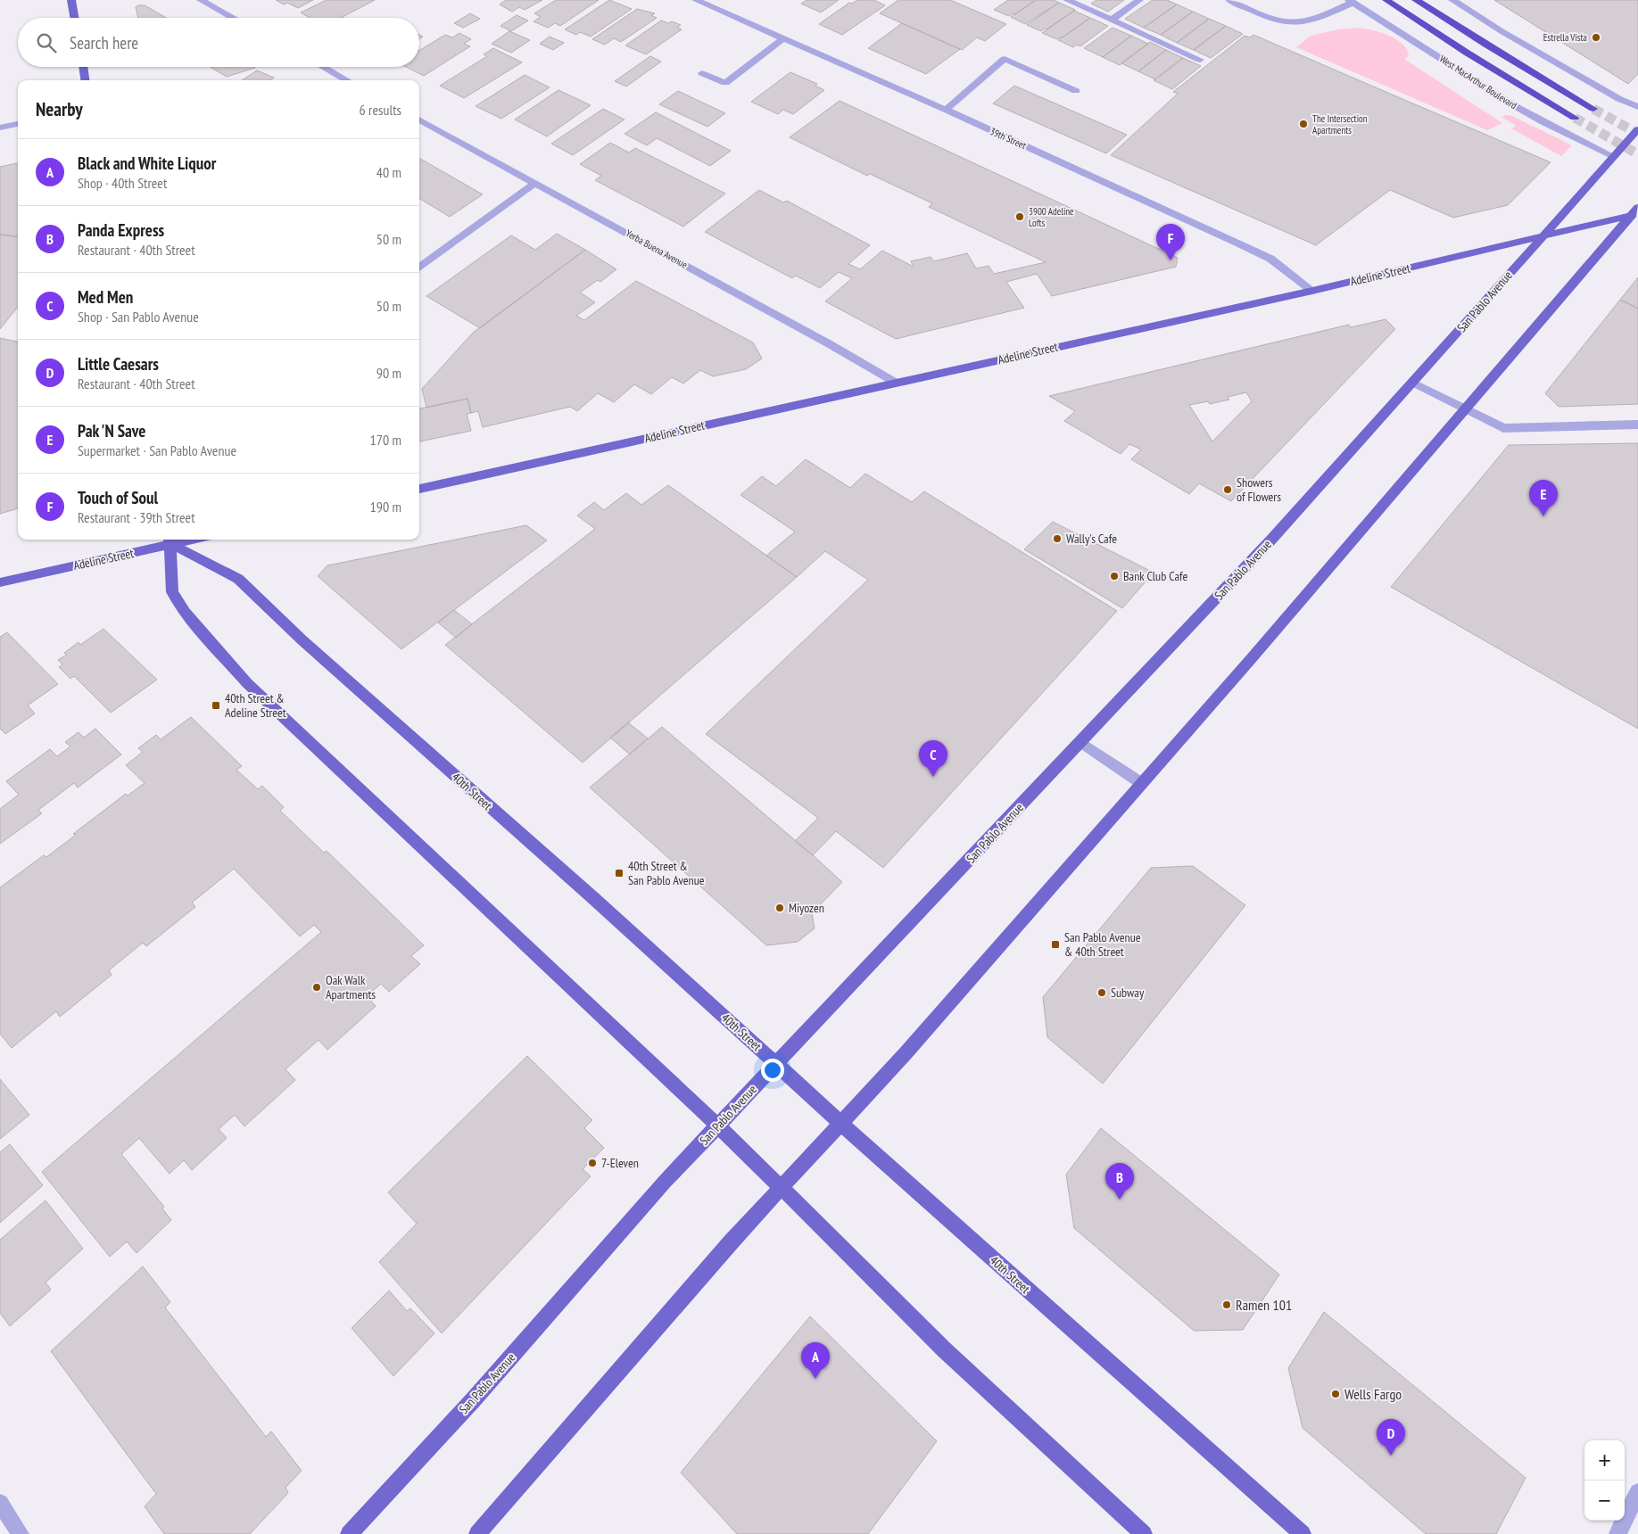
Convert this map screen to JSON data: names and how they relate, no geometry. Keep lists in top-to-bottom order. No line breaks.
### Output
{"streets":{"main road":["Adeline Street","San Pablo Avenue","40th Street"],"street":["West MacArthur Boulevard","39th Street","Yerba Buena Avenue"]},"crossings":[["West MacArthur Boulevard","San Pablo Avenue"],["39th Street","Adeline Street"],["Yerba Buena Avenue","Adeline Street"],["Adeline Street","San Pablo Avenue"],["Adeline Street","40th Street"],["San Pablo Avenue","40th Street"]],"places":{"other":["Estrella Vista","The Intersection Apartments","3900 Adeline Lofts","Showers of Flowers","Wally's Cafe","Bank Club Cafe","Miyozen","Oak Walk Apartments","Subway","7-Eleven","Ramen 101","Wells Fargo"],"transit":["40th Street & Adeline Street","40th Street & San Pablo Avenue","San Pablo Avenue & 40th Street"]},"page":{"search":"Search here","heading":["Nearby","6 results"],"list":[{"mark":"A","name":"Black and White Liquor","note":"Shop · 40th Street","value":"40 m"},{"mark":"B","name":"Panda Express","note":"Restaurant · 40th Street","value":"50 m"},{"mark":"C","name":"Med Men","note":"Shop · San Pablo Avenue","value":"50 m"},{"mark":"D","name":"Little Caesars","note":"Restaurant · 40th Street","value":"90 m"},{"mark":"E","name":"Pak 'N Save","note":"Supermarket · San Pablo Avenue","value":"170 m"},{"mark":"F","name":"Touch of Soul","note":"Restaurant · 39th Street","value":"190 m"}],"pins":["F","E","C","B","A","D"],"map_buttons":["+","−"]}}
